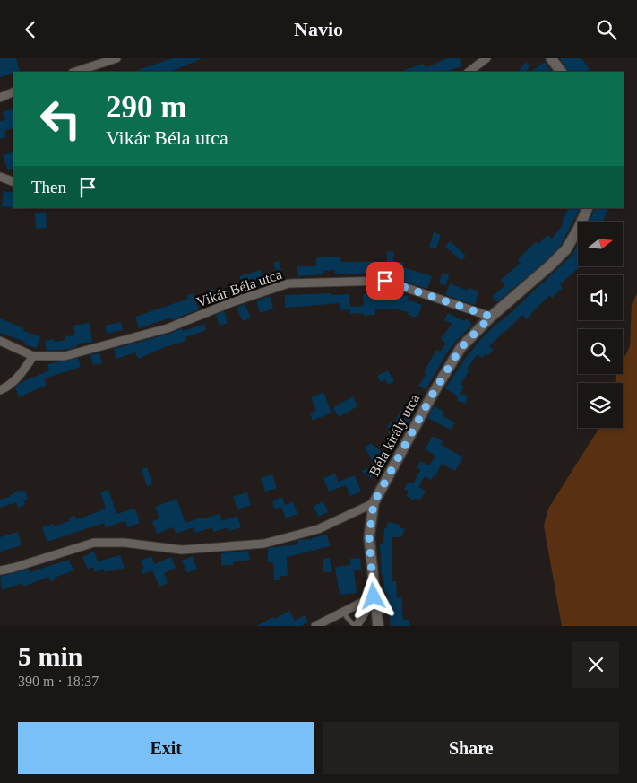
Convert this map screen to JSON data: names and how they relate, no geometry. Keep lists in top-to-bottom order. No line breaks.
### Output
{"streets":{"street":["Vikár Béla utca","Béla király utca"]},"crossings":[["Vikár Béla utca","Béla király utca"]],"north":"right","page":{"header":"Navio","turn":["290 m","Vikár Béla utca"],"then":"Then","heading":["5 min","390 m · 18:37"],"buttons":["Exit","Share"]}}
